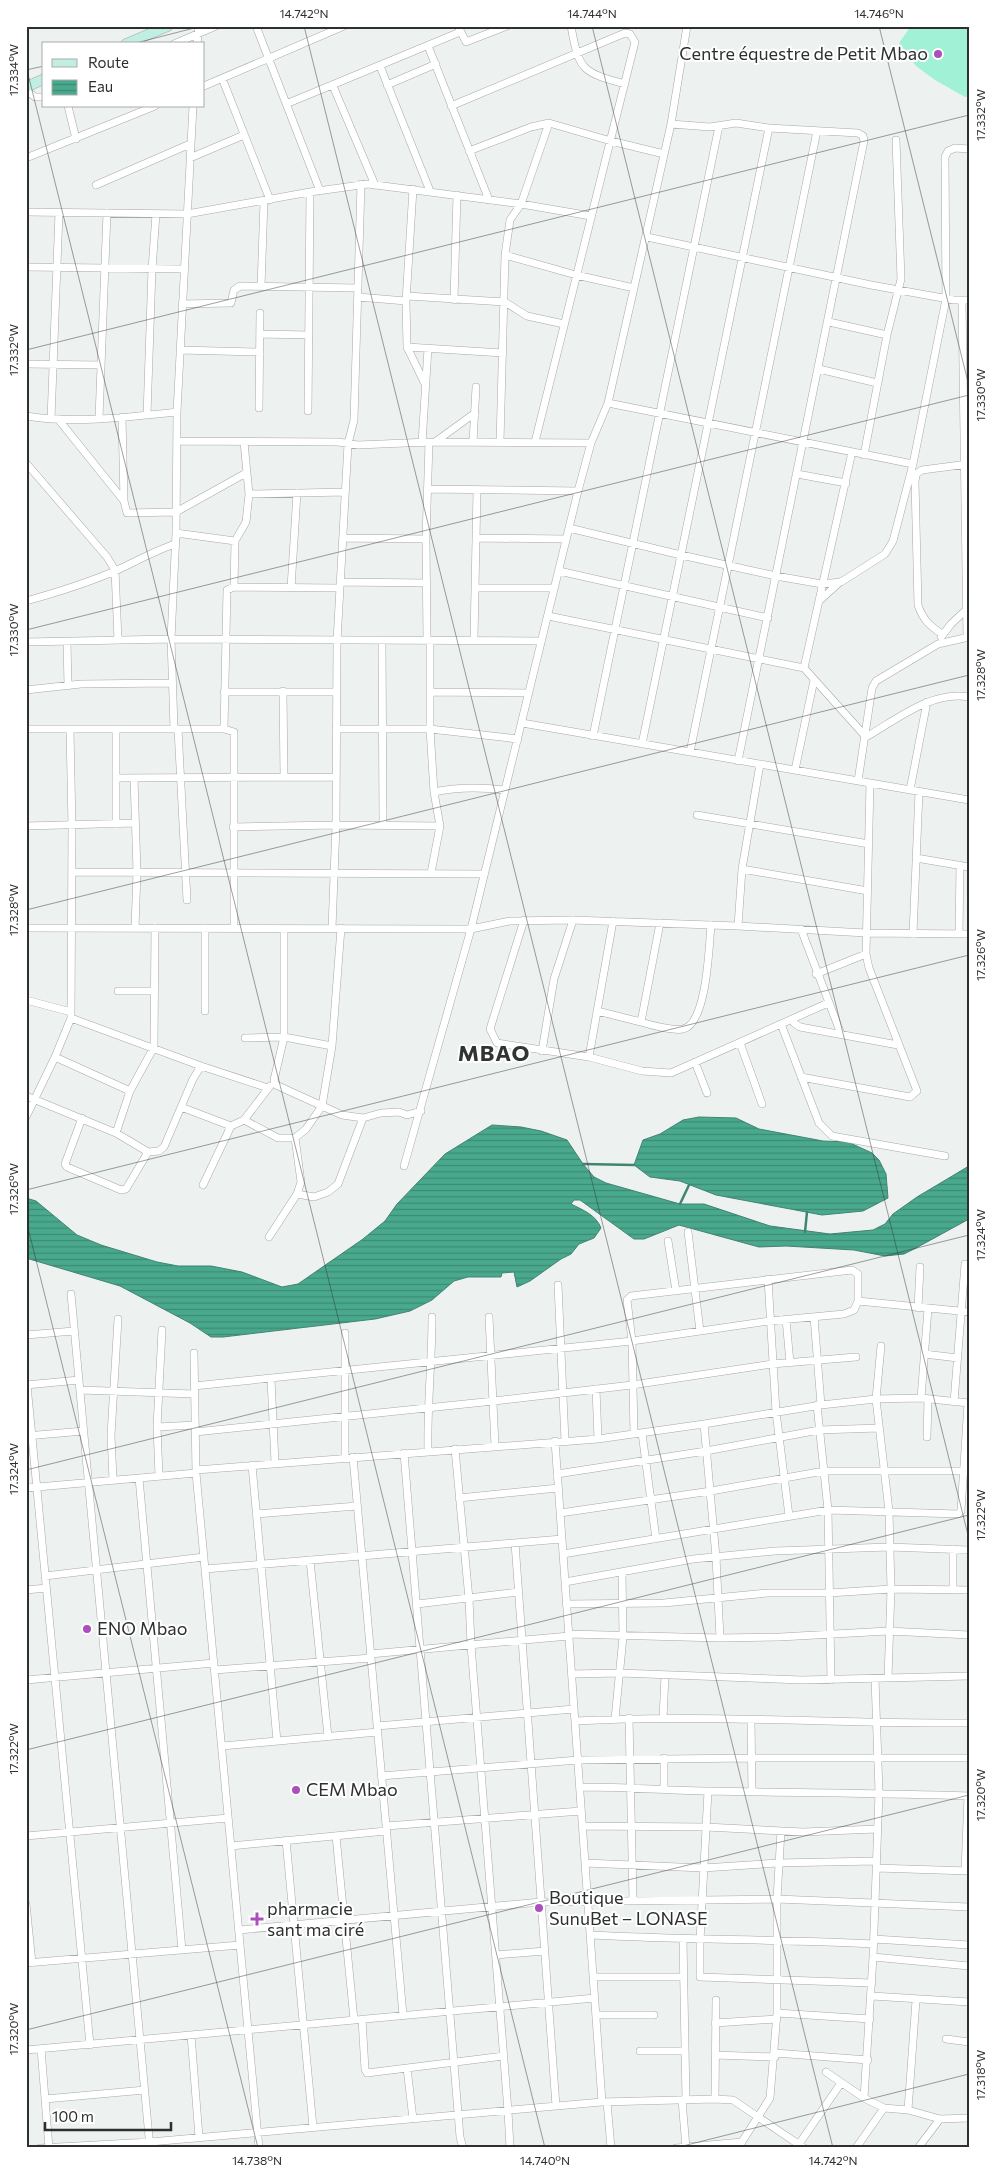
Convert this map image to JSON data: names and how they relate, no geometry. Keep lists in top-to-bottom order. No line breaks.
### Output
{"districts":["MBAO"],"places":{"other":["Centre équestre de Petit Mbao","ENO Mbao","CEM Mbao","Boutique SunuBet – LONASE"],"health":["pharmacie sant ma ciré"]},"legend":["Route","Eau"],"scale_bar":"100 m","coordinates":["14.742°N","14.744°N","14.746°N","17.334°W","17.332°W","17.330°W","17.328°W","17.326°W","17.324°W","17.322°W","17.320°W","17.318°W","14.738°N","14.740°N"]}
